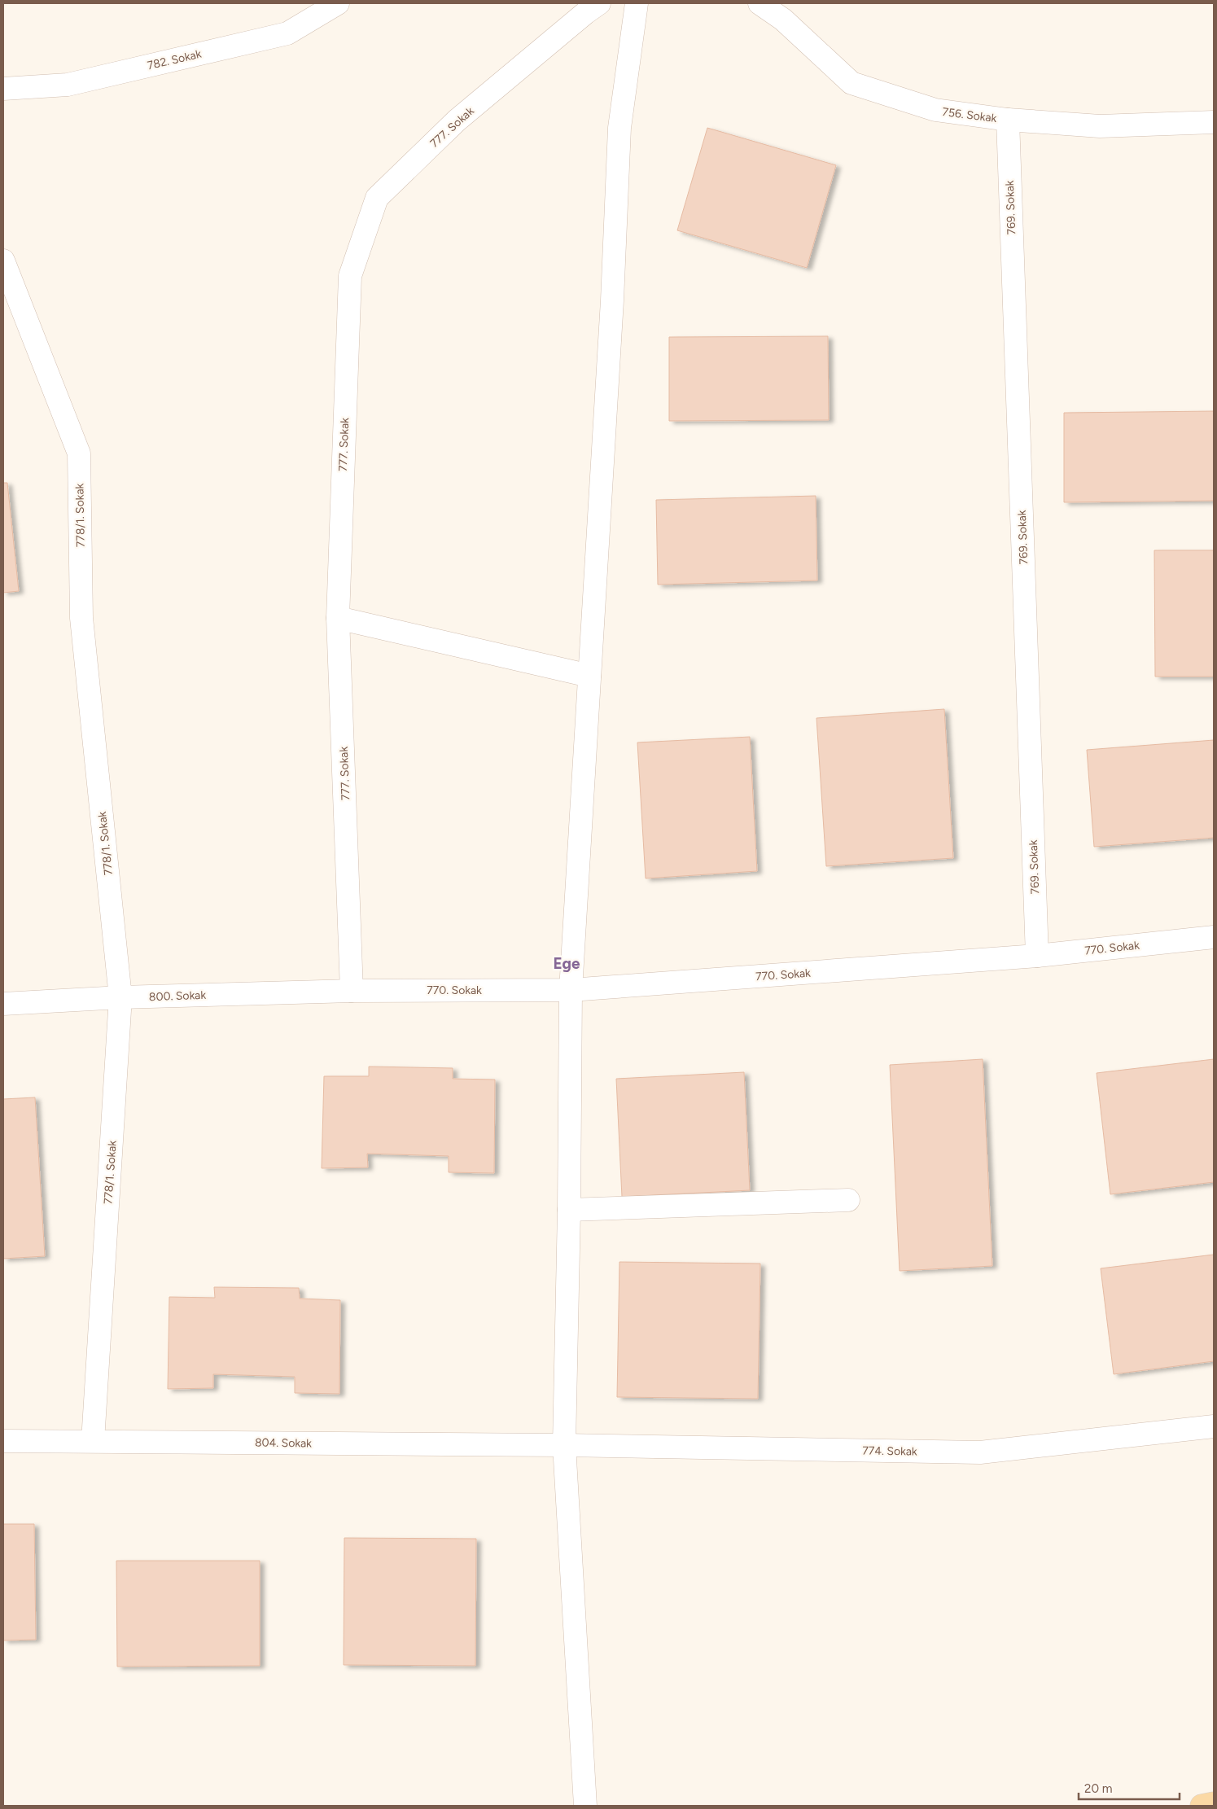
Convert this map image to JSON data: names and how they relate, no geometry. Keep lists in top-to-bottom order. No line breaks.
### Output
{"streets":{"street":["782. Sokak","756. Sokak","777. Sokak","769. Sokak","778/1. Sokak","770. Sokak","800. Sokak","804. Sokak","774. Sokak"]},"crossings":[["756. Sokak","769. Sokak"],["777. Sokak","770. Sokak"],["777. Sokak","800. Sokak"],["769. Sokak","770. Sokak"],["778/1. Sokak","800. Sokak"],["778/1. Sokak","804. Sokak"],["770. Sokak","800. Sokak"],["804. Sokak","774. Sokak"]],"districts":["Ege"],"scale_bar":"20 m"}
